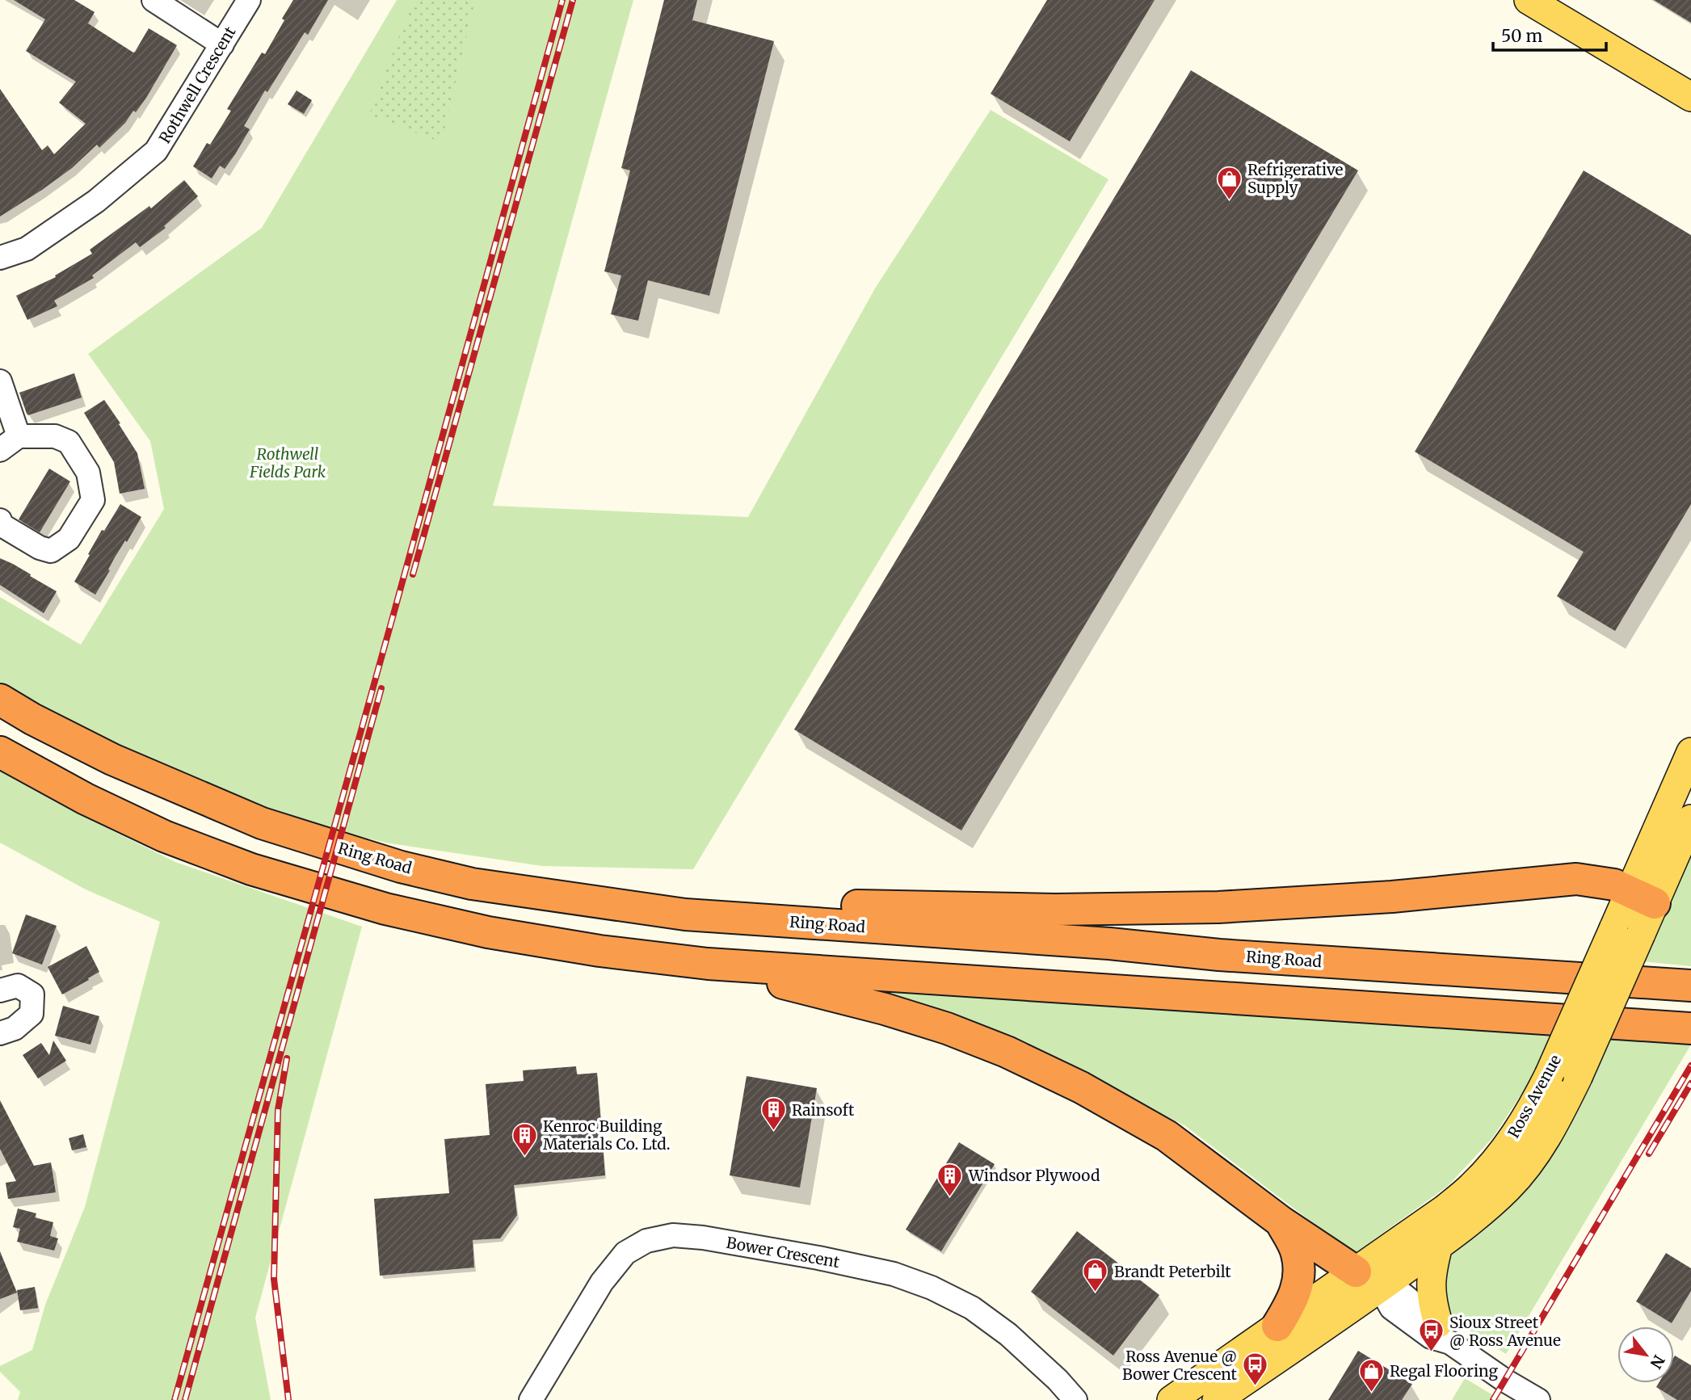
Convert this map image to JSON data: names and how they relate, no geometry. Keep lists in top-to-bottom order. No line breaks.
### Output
{"streets":{"highway":["Ring Road"],"main road":["Ross Avenue"],"street":["Rothwell Crescent","Bower Crescent"]},"parks":["Rothwell Fields Park"],"places":{"shop":["Refrigerative Supply","Brandt Peterbilt","Regal Flooring"],"building":["Rainsoft","Kenroc Building Materials Co. Ltd.","Windsor Plywood"],"bus stop":["Sioux Street @ Ross Avenue","Ross Avenue @ Bower Crescent"]},"scale_bar":"50 m","north":"bottom right"}
